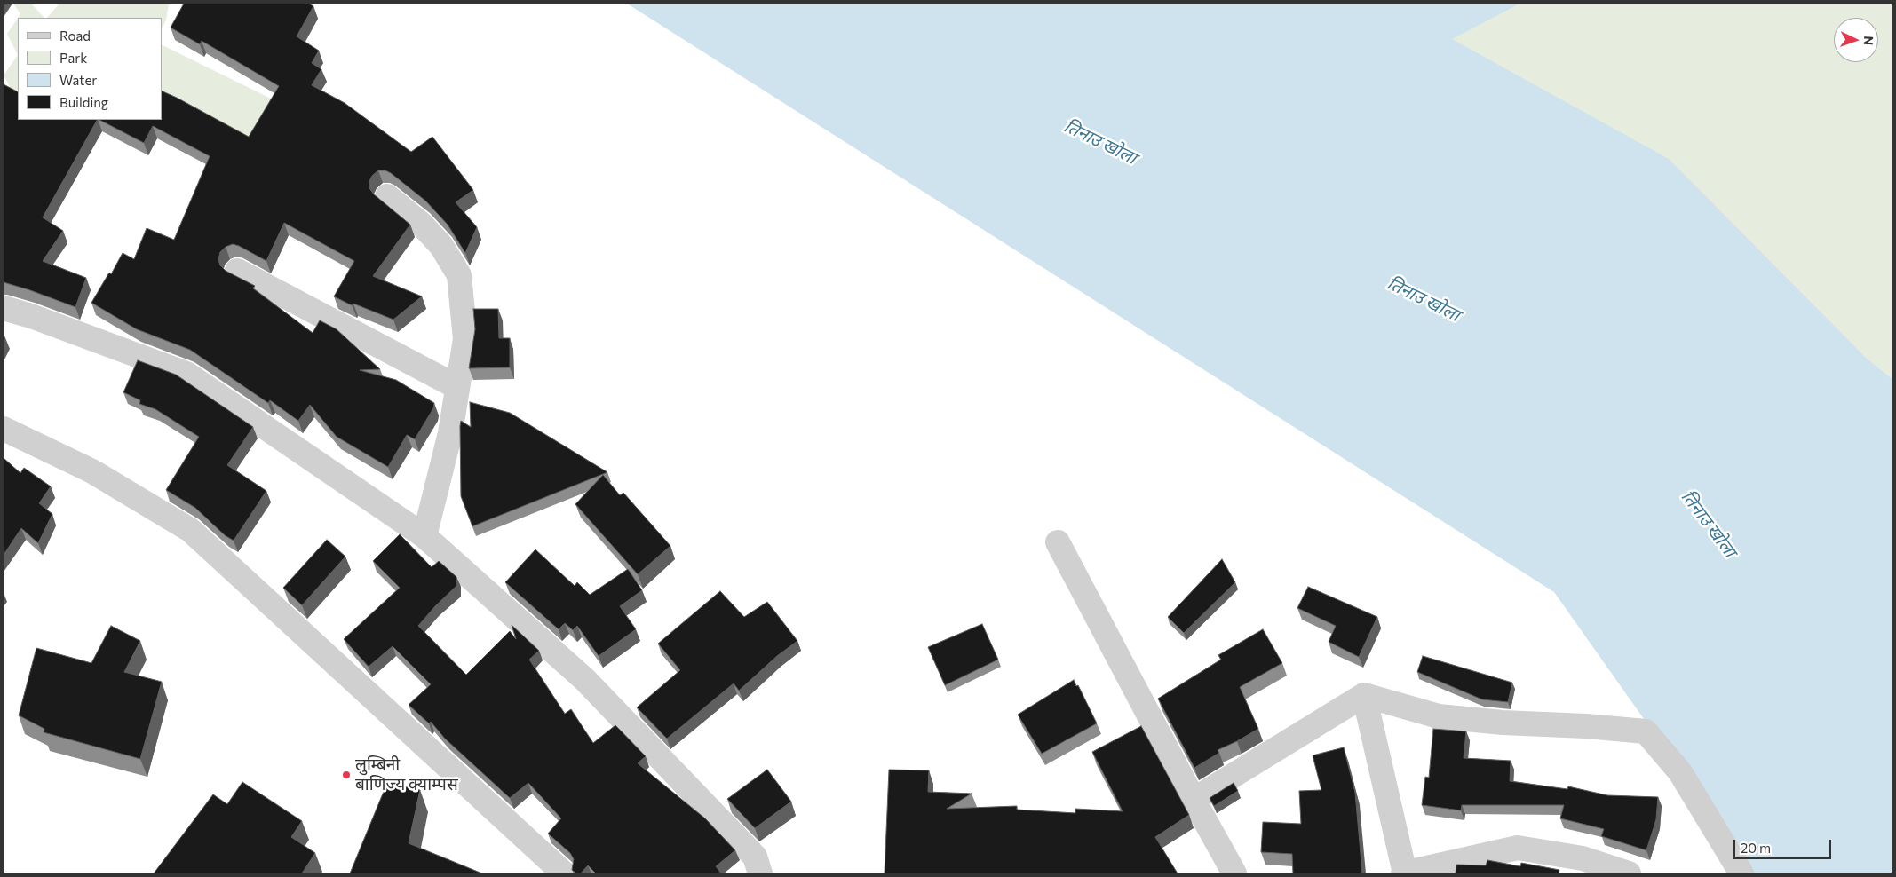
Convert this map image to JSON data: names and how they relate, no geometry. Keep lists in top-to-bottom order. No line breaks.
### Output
{"water":["तिनाउ खोला"],"places":["लुम्बिनी बाणिज्य क्याम्पस"],"legend":["Road","Park","Water","Building"],"scale_bar":"20 m","north":"right"}
